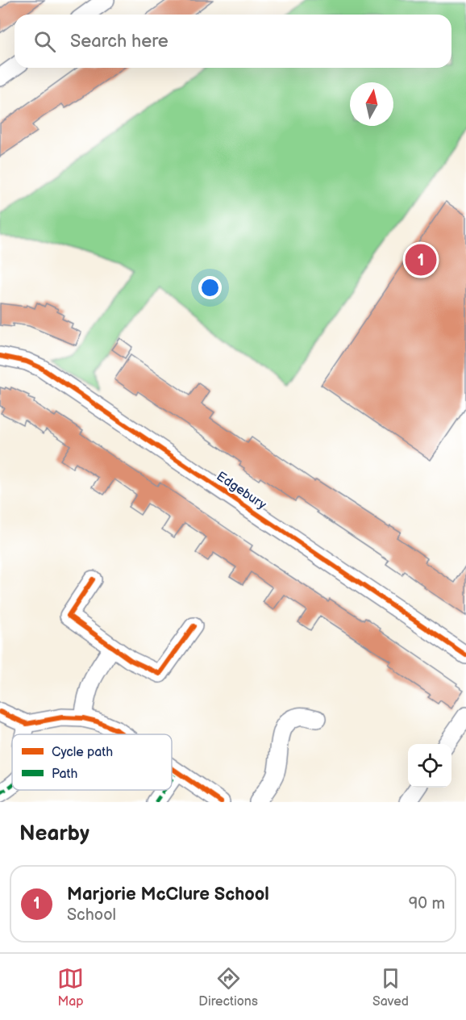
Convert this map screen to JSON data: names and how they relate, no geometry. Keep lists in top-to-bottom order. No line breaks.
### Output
{"streets":{"street":["Edgebury"]},"legend":["Cycle path","Path"],"north":"top","page":{"search":"Search here","pins":"1","heading":"Nearby","list":[{"mark":"1","name":"Marjorie McClure School","note":"School","value":"90 m"}],"nav":["Map","Directions","Saved"]}}
